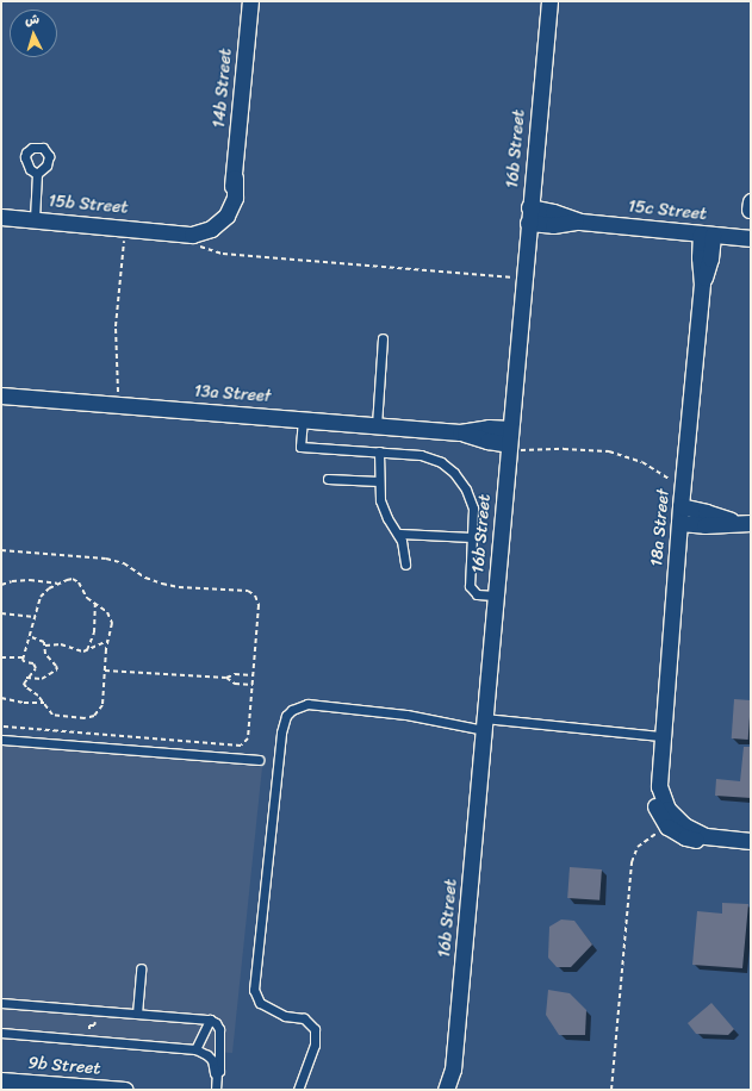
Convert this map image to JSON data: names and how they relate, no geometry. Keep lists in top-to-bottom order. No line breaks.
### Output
{"streets":{"street":["14b Street","16b Street","15b Street","15c Street","13a Street","18a Street","9b Street"]},"crossings":[["14b Street","15b Street"],["16b Street","15c Street"],["16b Street","13a Street"],["15c Street","18a Street"]],"north":"top"}
